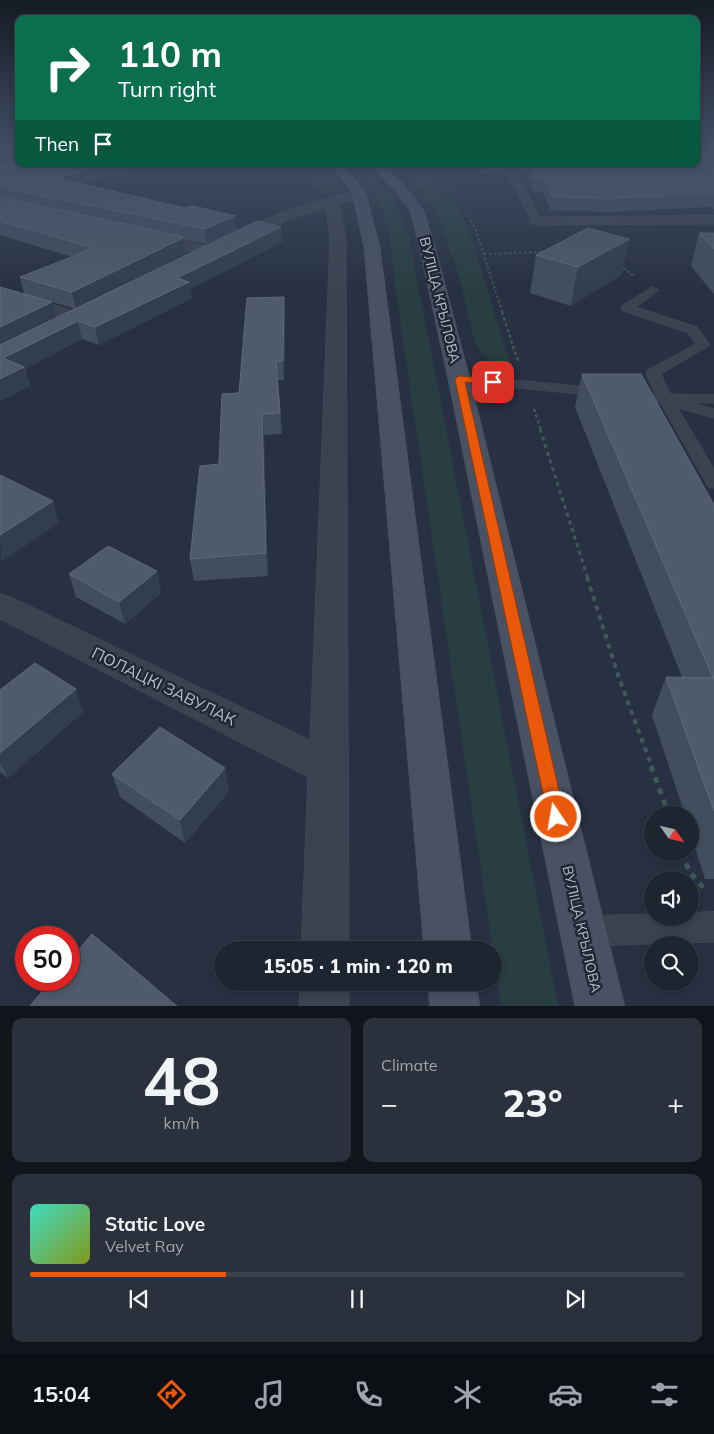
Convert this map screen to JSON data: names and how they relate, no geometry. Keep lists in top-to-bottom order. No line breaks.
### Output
{"streets":{"main road":["ВУЛІЦА КРЫЛОВА"],"street":["ПОЛАЦКІ ЗАВУЛАК"]},"north":"bottom right","page":{"turn":["110 m","Turn right"],"then":"Then","limit":"50","trip":"15:05 · 1 min · 120 m","tile":[["48","km/h"],"Climate"],"heat":["−","23°","+"],"song":["Static Love","Velvet Ray"],"tabs":"15:04"}}
